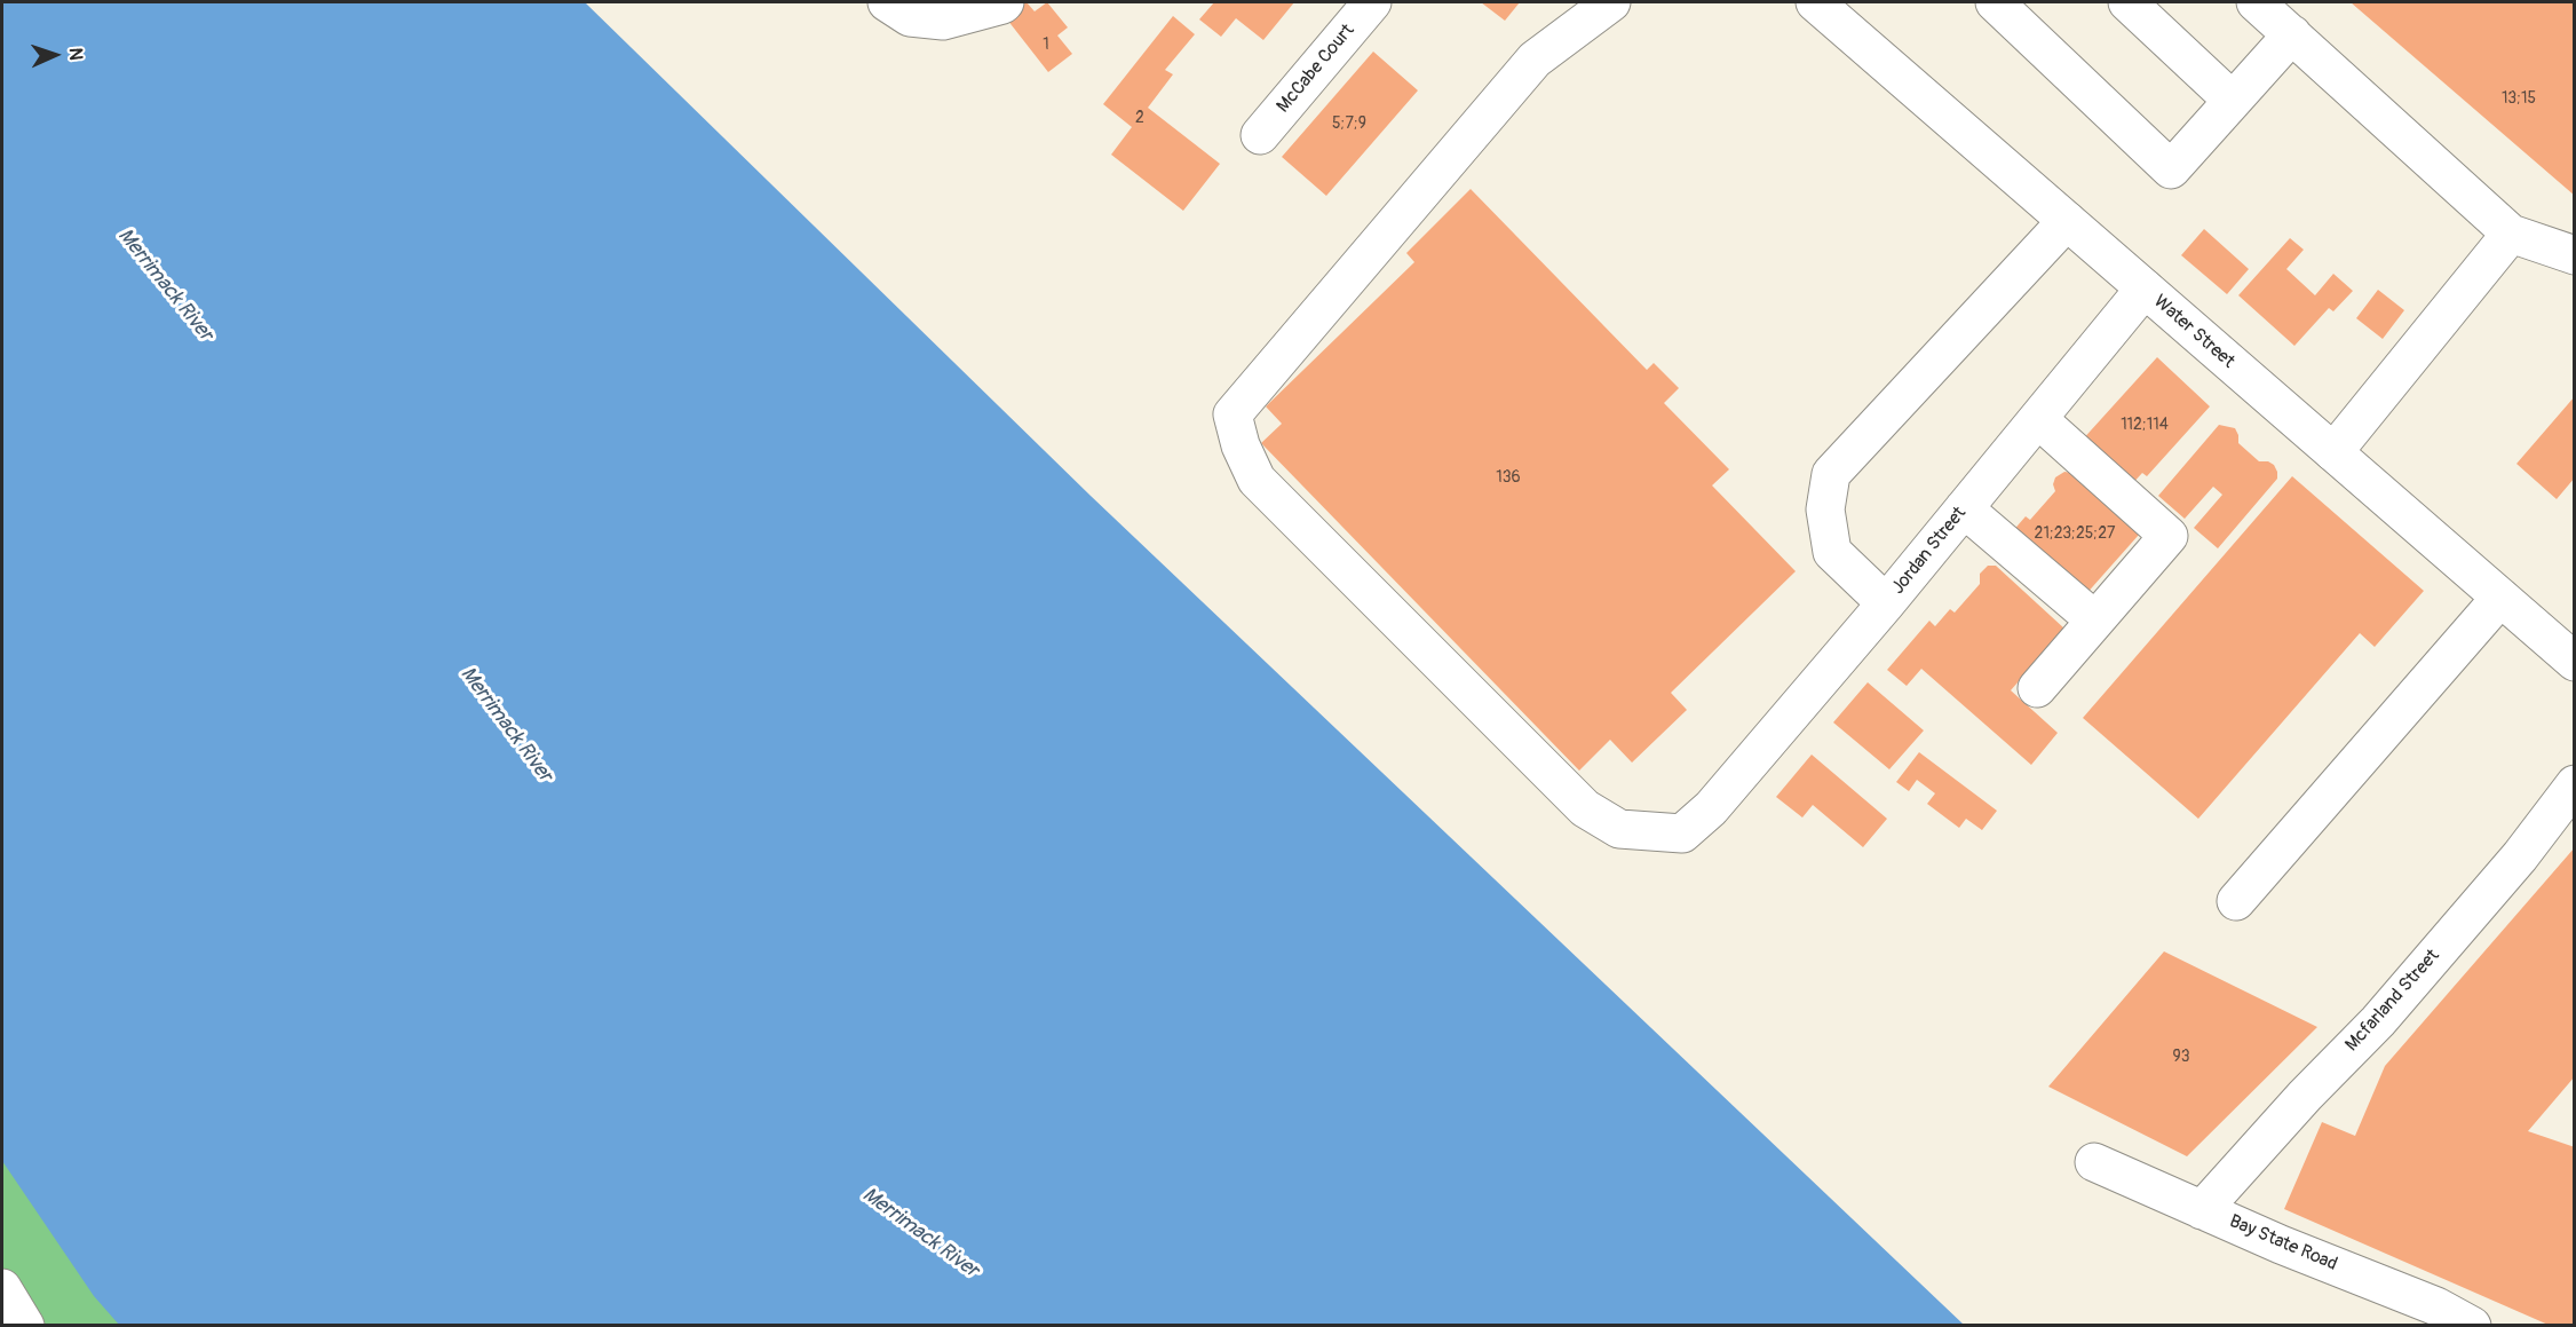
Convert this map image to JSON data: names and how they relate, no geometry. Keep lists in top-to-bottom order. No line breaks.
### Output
{"streets":{"street":["McCabe Court","Water Street","Jordan Street","Mcfarland Street","Bay State Road"]},"crossings":[["Water Street","Jordan Street"],["Mcfarland Street","Bay State Road"]],"water":["Merrimack River"],"house_numbers":["1","13;15","2","5;7;9","112;114","136","21;23;25;27","93"],"north":"right"}
